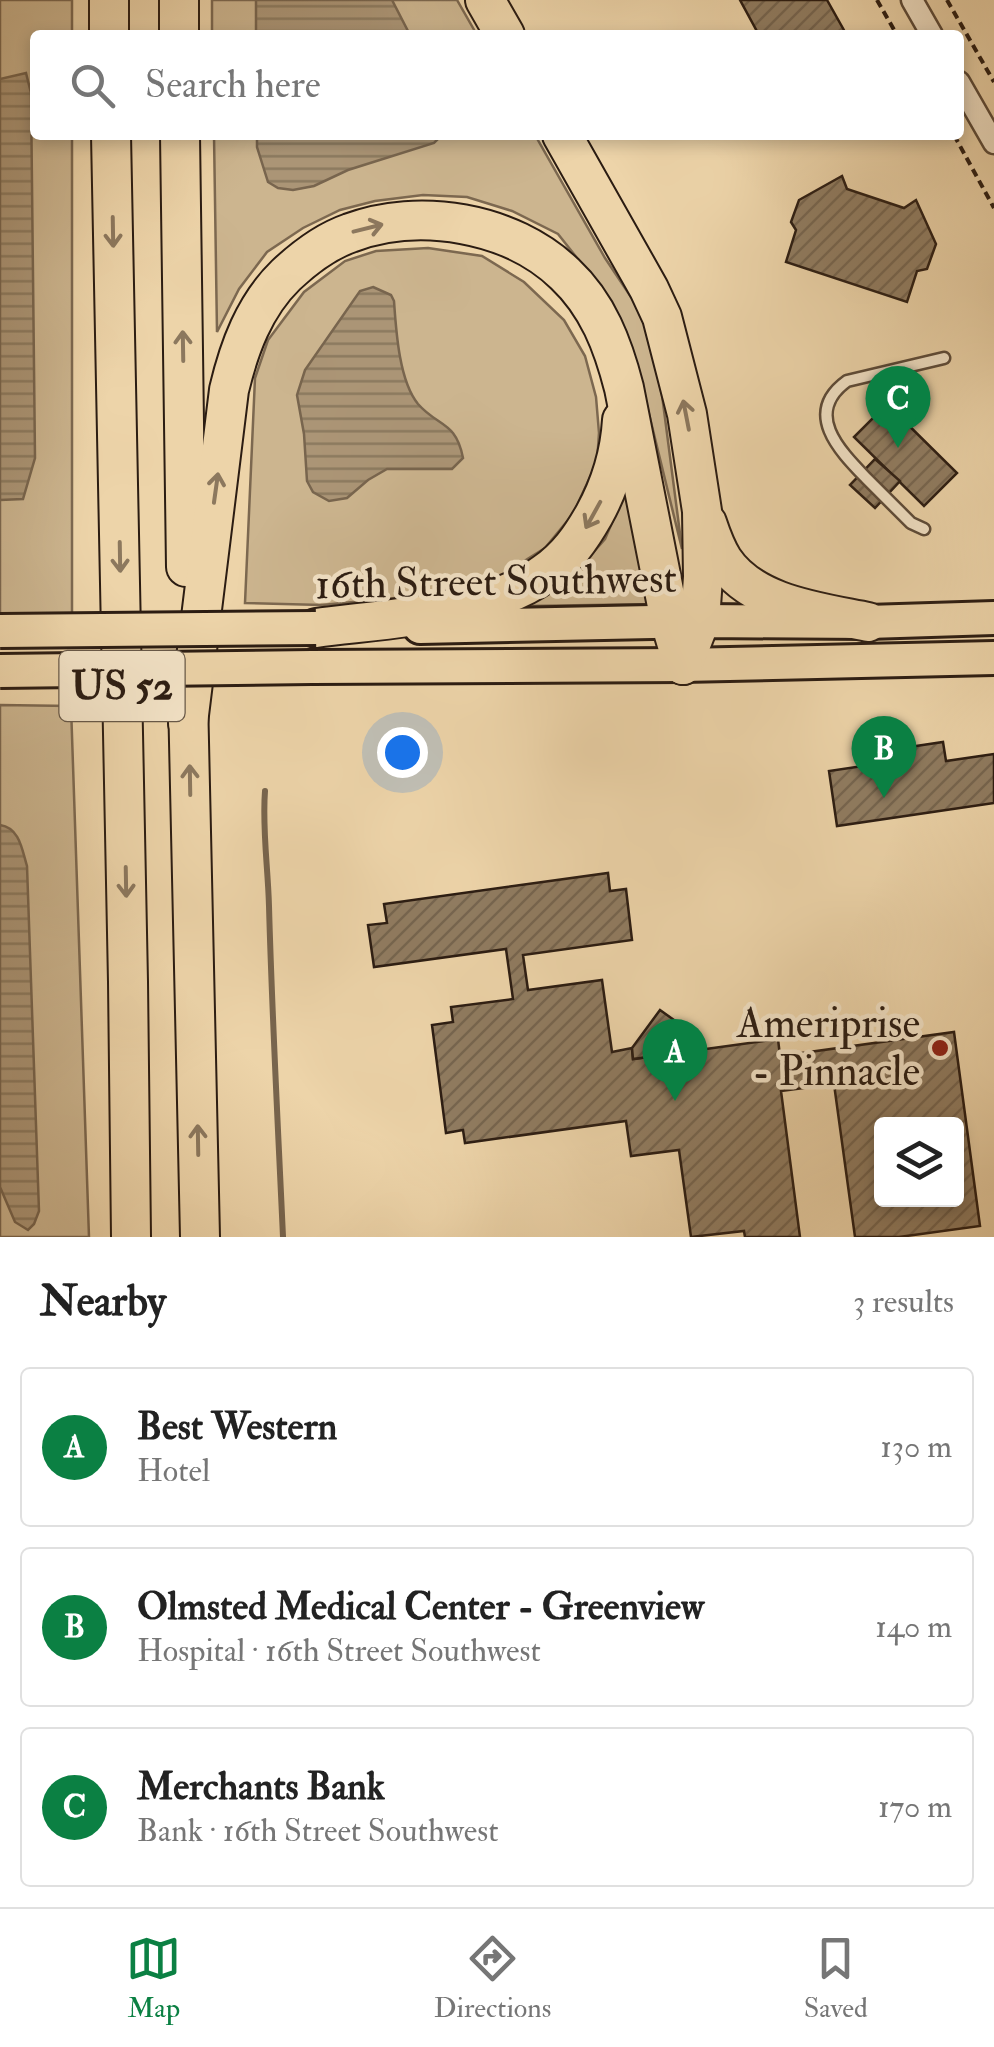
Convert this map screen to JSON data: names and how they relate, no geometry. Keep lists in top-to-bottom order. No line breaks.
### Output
{"streets":{"highway":["US 52"],"main road":["16th Street Southwest"]},"places":["Ameriprise - Pinnacle"],"page":{"search":"Search here","pins":["C","B","A"],"heading":["Nearby","3 results"],"list":[{"mark":"A","name":"Best Western","note":"Hotel","value":"130 m"},{"mark":"B","name":"Olmsted Medical Center - Greenview","note":"Hospital · 16th Street Southwest","value":"140 m"},{"mark":"C","name":"Merchants Bank","note":"Bank · 16th Street Southwest","value":"170 m"}],"nav":["Map","Directions","Saved"]}}
